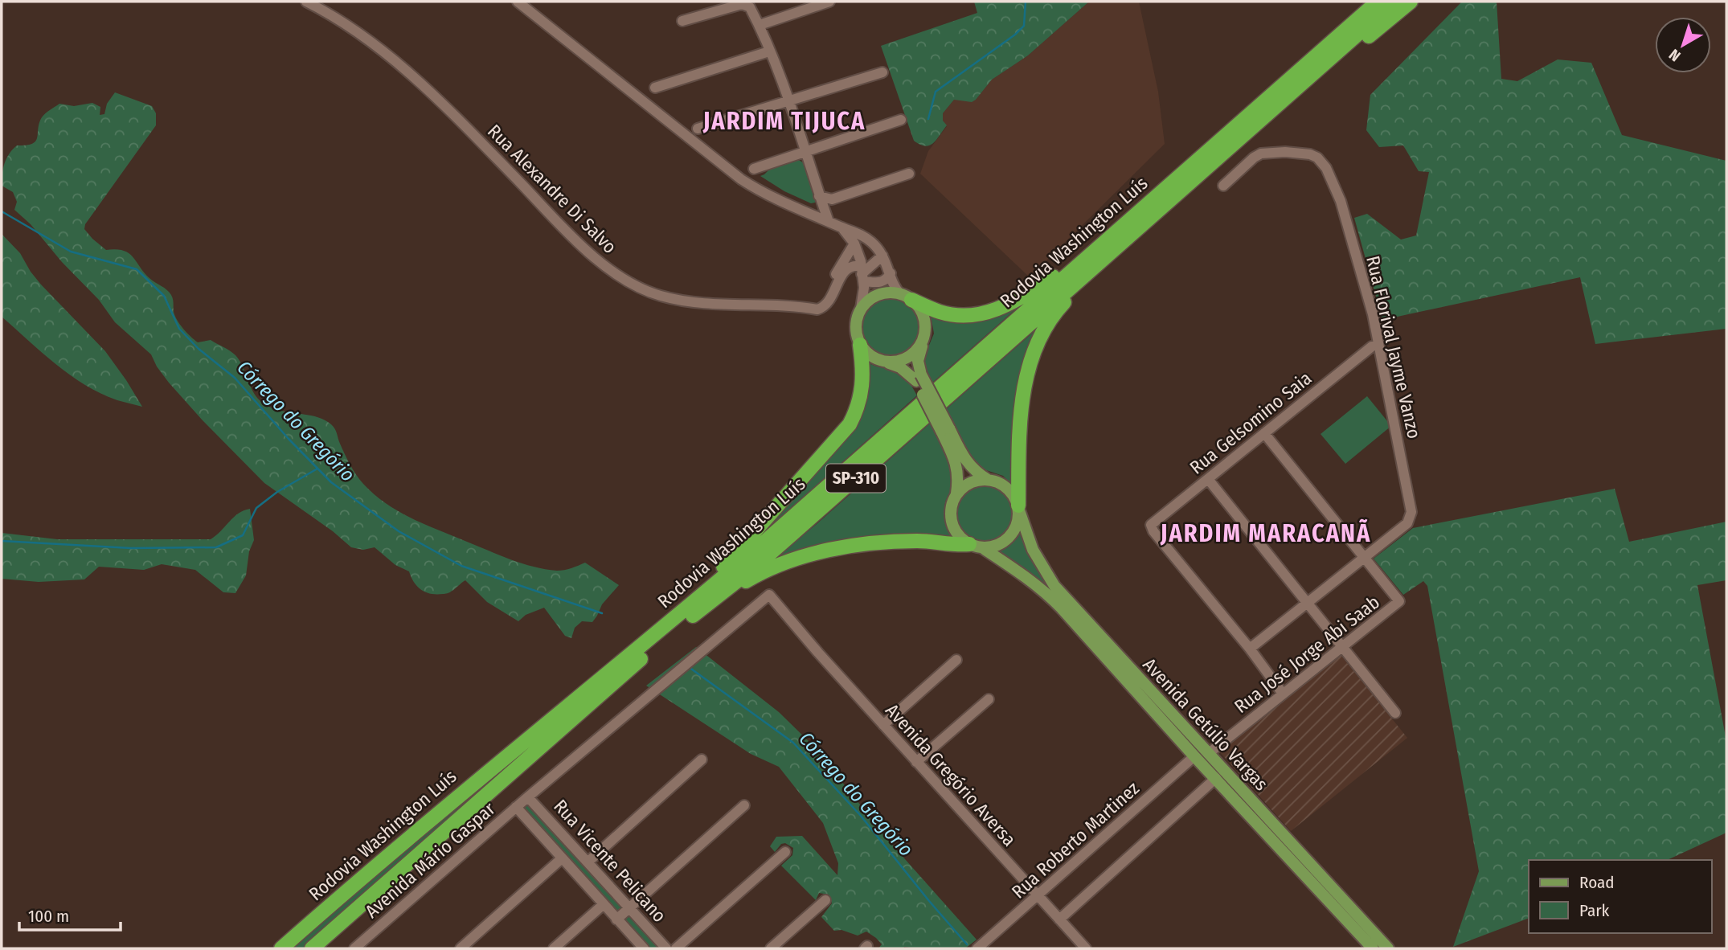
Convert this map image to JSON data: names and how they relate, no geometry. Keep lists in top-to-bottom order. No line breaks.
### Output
{"streets":{"highway":["Rodovia Washington Luís","SP-310"],"main road":["Avenida Getúlio Vargas"],"street":["Rua Alexandre Di Salvo","Rua Florival Jayme Vanzo","Rua Gelsomino Saia","Rua José Jorge Abi Saab","Avenida Gregório Aversa","Rua Roberto Martinez","Avenida Mário Gaspar","Rua Vicente Pelicano"]},"crossings":[["Rua Florival Jayme Vanzo","Rua José Jorge Abi Saab"],["Rua José Jorge Abi Saab","Avenida Getúlio Vargas"],["Avenida Getúlio Vargas","Rua Roberto Martinez"],["Avenida Gregório Aversa","Rua Roberto Martinez"],["Avenida Gregório Aversa","Avenida Mário Gaspar"],["Avenida Gregório Aversa","Rua Vicente Pelicano"],["Avenida Mário Gaspar","Rua Vicente Pelicano"]],"districts":["JARDIM TIJUCA","JARDIM MARACANÃ"],"water":["Córrego do Gregório"],"legend":["Road","Park"],"scale_bar":"100 m","north":"bottom left"}
